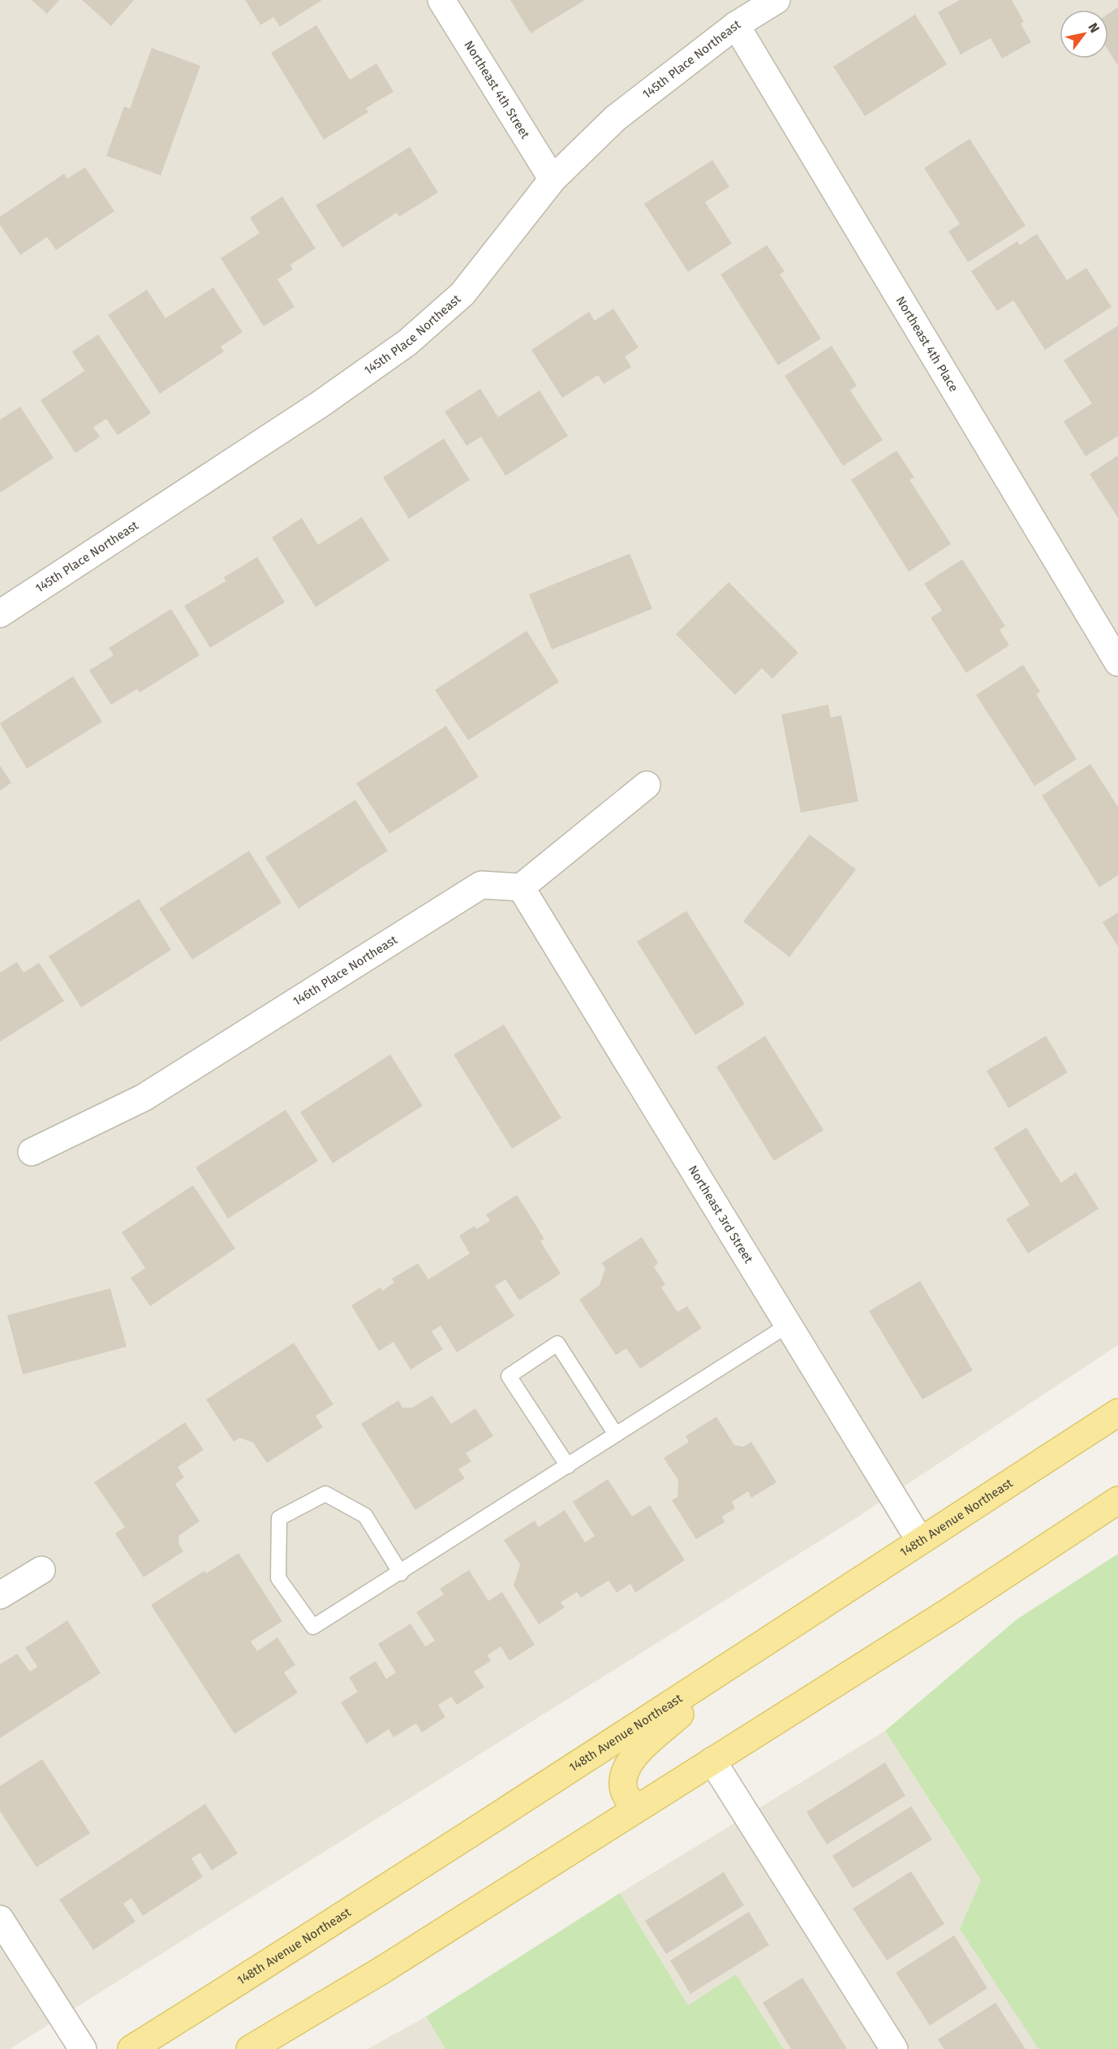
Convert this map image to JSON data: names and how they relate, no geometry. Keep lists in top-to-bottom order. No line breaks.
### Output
{"streets":{"main road":["148th Avenue Northeast"],"street":["145th Place Northeast","Northeast 4th Street","Northeast 4th Place","146th Place Northeast","Northeast 3rd Street"]},"crossings":[["145th Place Northeast","Northeast 4th Street"],["145th Place Northeast","Northeast 4th Place"],["146th Place Northeast","Northeast 3rd Street"],["Northeast 3rd Street","148th Avenue Northeast"]],"north":"top right"}
